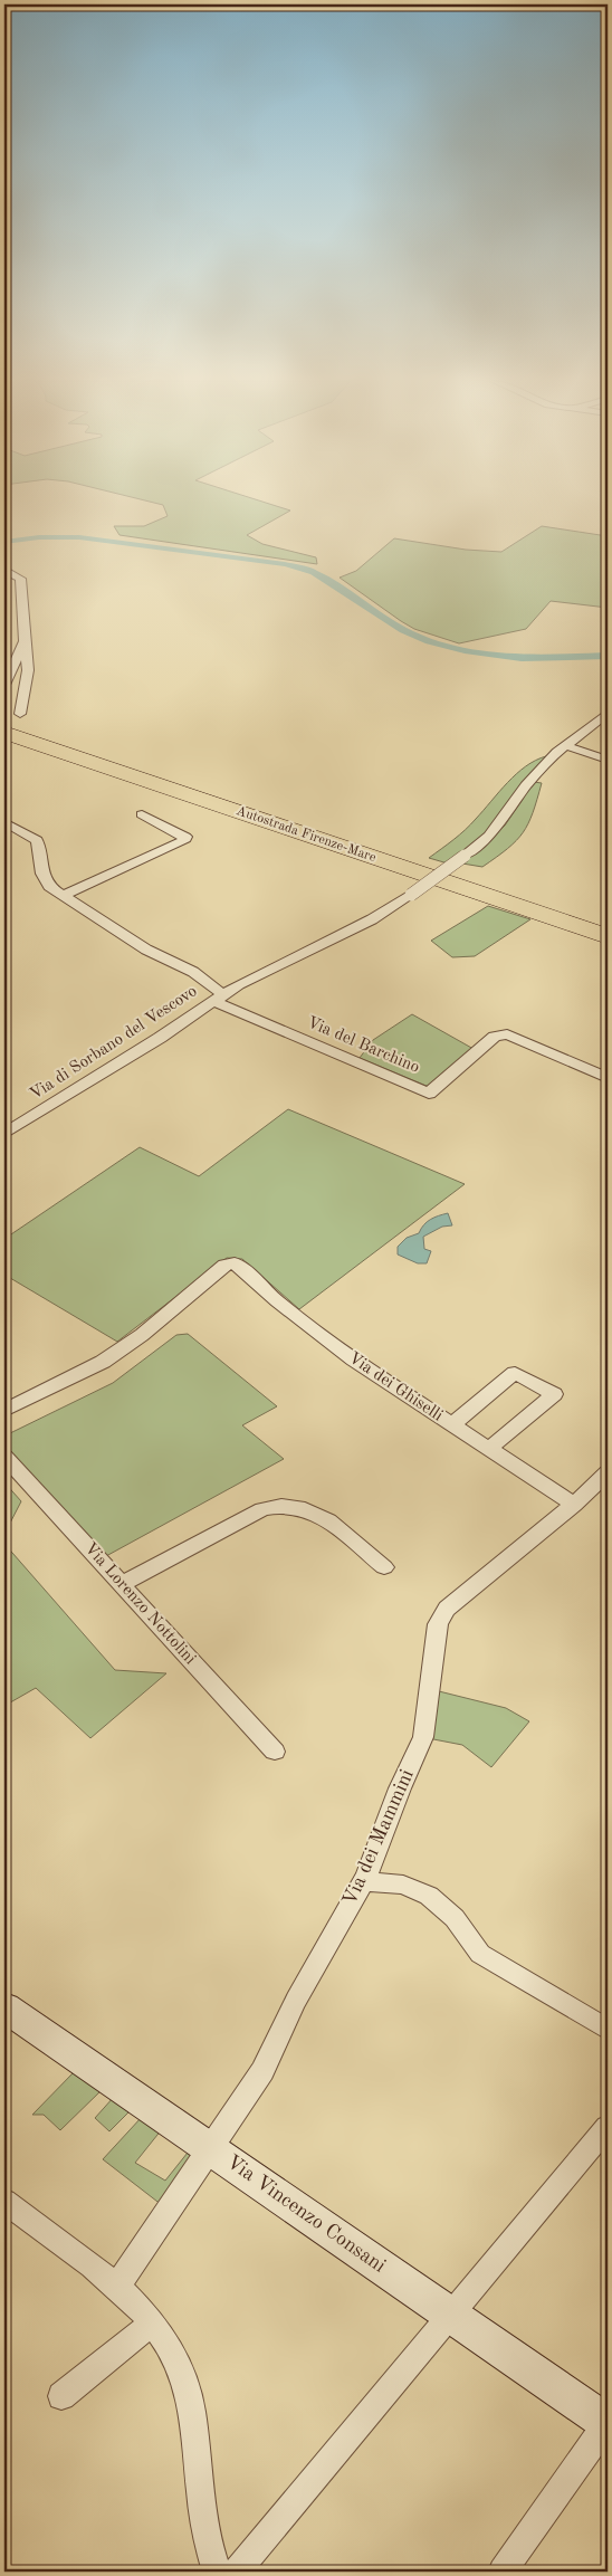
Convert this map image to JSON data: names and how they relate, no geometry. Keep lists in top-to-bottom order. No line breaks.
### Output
{"streets":{"highway":["Autostrada Firenze-Mare"],"street":["Via di Sorbano del Vescovo","Via del Barchino","Via dei Ghiselli","Via Lorenzo Nottolini","Via dei Mammini","Via Vincenzo Consani"]},"crossings":[["Via di Sorbano del Vescovo","Via del Barchino"],["Via dei Ghiselli","Via dei Mammini"],["Via dei Mammini","Via Vincenzo Consani"]]}
